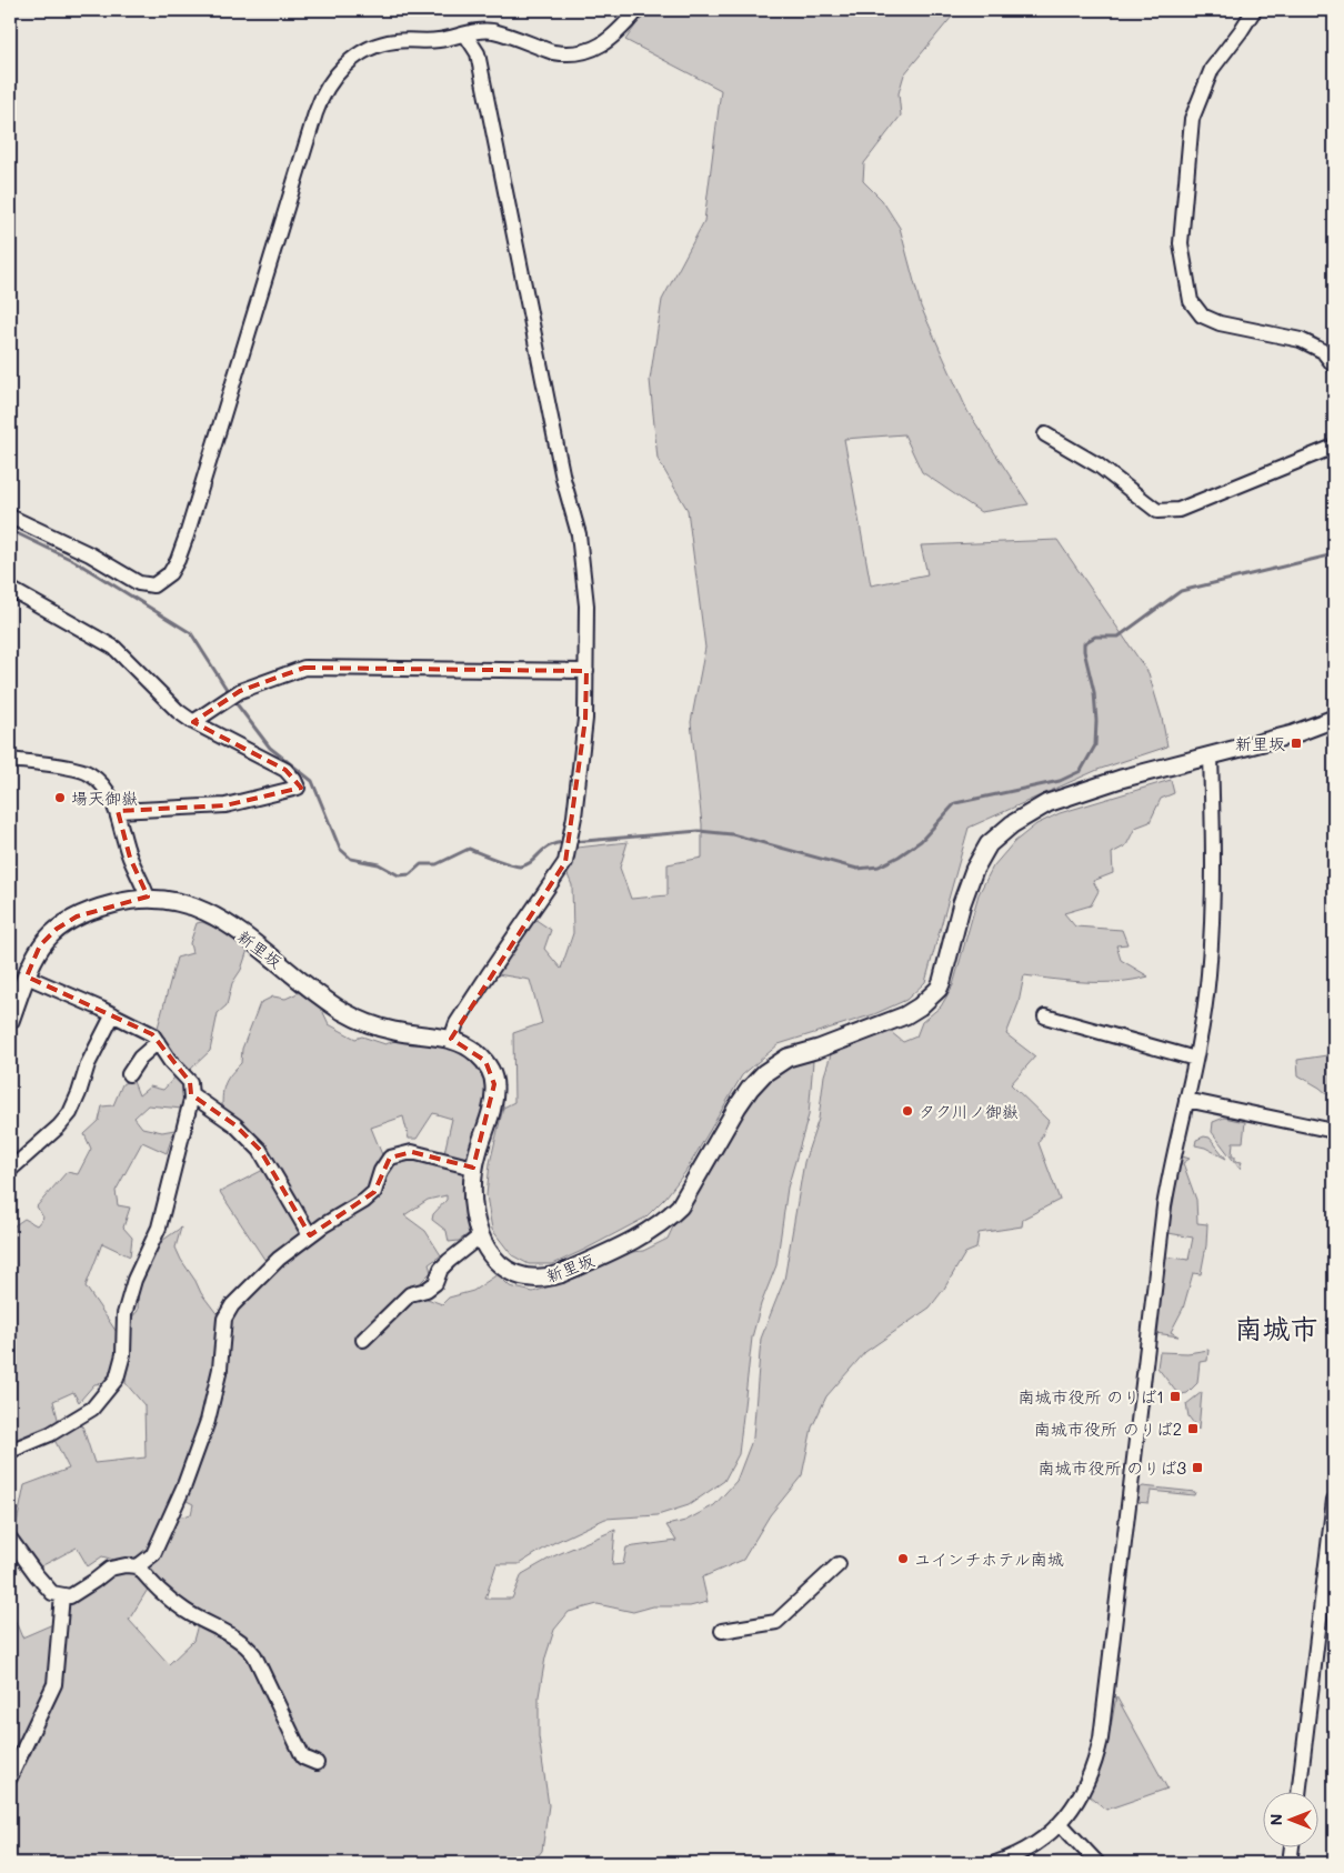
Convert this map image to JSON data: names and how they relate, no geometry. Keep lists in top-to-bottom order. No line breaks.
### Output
{"streets":{"main road":["新里坂"]},"districts":["南城市"],"places":{"transit":["新里坂","南城市役所 のりば1","南城市役所 のりば2","南城市役所 のりば3"],"other":["場天御嶽","タク川ノ御嶽","ユインチホテル南城"]},"north":"left"}
